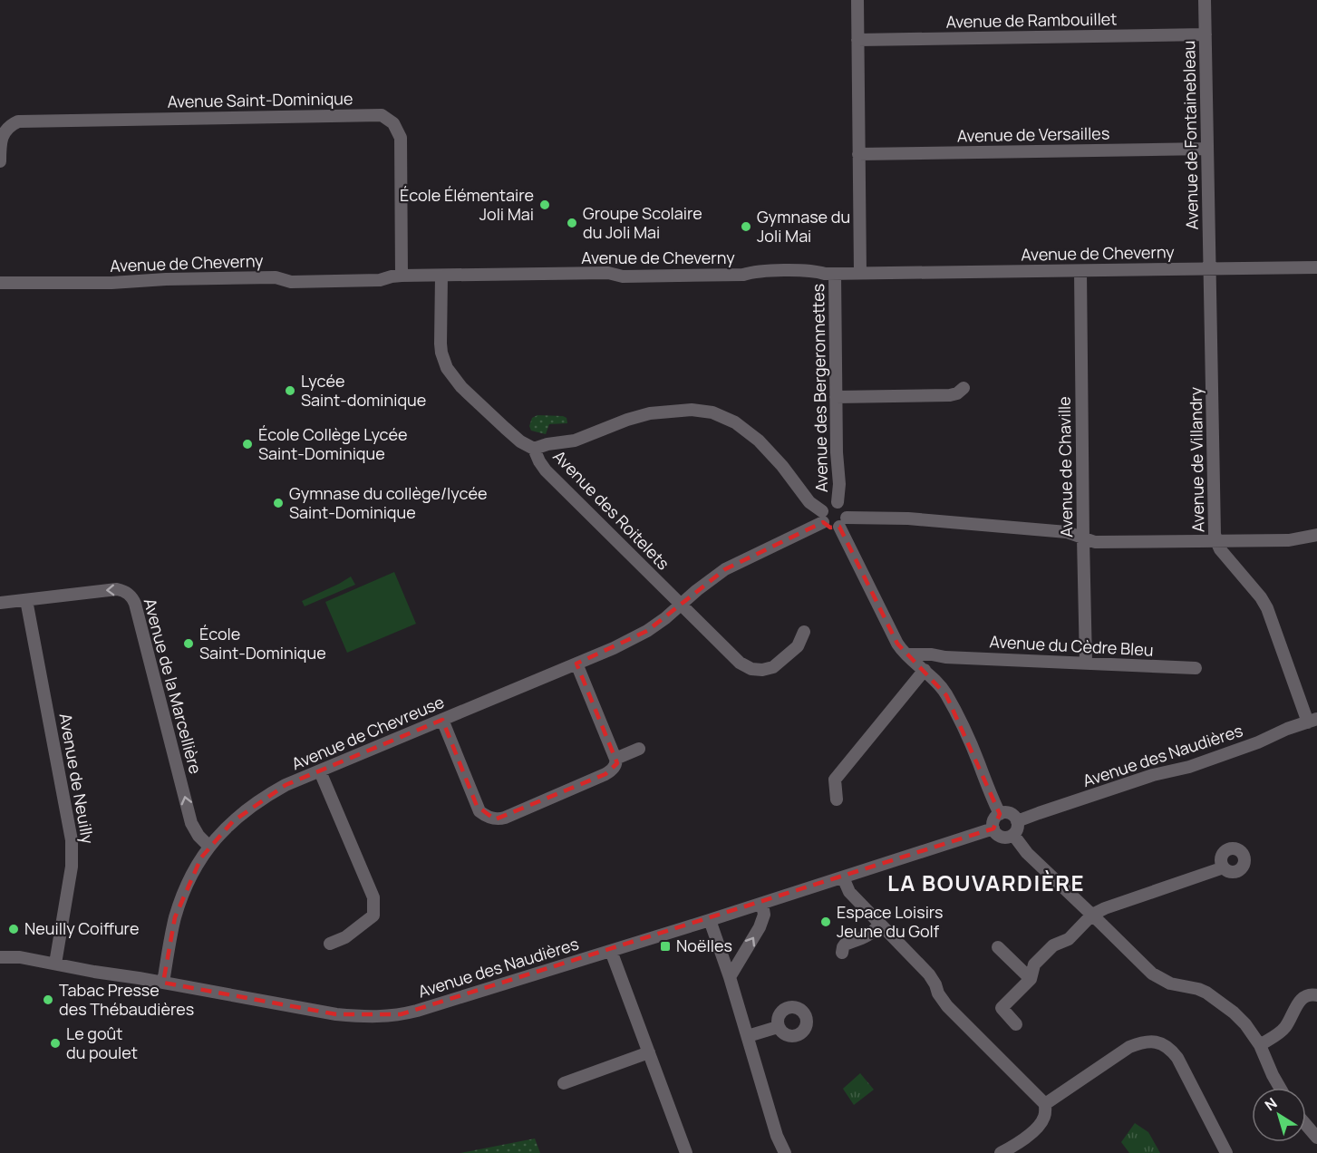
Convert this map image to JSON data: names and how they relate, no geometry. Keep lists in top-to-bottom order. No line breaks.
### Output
{"streets":{"street":["Avenue de Rambouillet","Avenue Saint-Dominique","Avenue de Versailles","Avenue de Fontainebleau","Avenue de Cheverny","Avenue des Bergeronnettes","Avenue de Villandry","Avenue de Chaville","Avenue des Roitelets","Avenue du Cèdre Bleu","Avenue de la Marcellière","Avenue de Chevreuse","Avenue des Naudières","Avenue de Neuilly"]},"crossings":[["Avenue de Rambouillet","Avenue de Fontainebleau"],["Avenue Saint-Dominique","Avenue de Cheverny"],["Avenue de Versailles","Avenue de Fontainebleau"],["Avenue de Fontainebleau","Avenue de Cheverny"],["Avenue de Fontainebleau","Avenue de Villandry"],["Avenue de Cheverny","Avenue des Bergeronnettes"],["Avenue de Cheverny","Avenue de Villandry"],["Avenue de Cheverny","Avenue de Chaville"],["Avenue de Cheverny","Avenue des Roitelets"],["Avenue des Bergeronnettes","Avenue de Chevreuse"],["Avenue de Villandry","Avenue des Naudières"],["Avenue de Chaville","Avenue du Cèdre Bleu"],["Avenue des Roitelets","Avenue de Chevreuse"],["Avenue de la Marcellière","Avenue de Chevreuse"],["Avenue de la Marcellière","Avenue de Neuilly"],["Avenue de Chevreuse","Avenue des Naudières"],["Avenue des Naudières","Avenue de Neuilly"]],"one_way":["Avenue de la Marcellière"],"districts":["LA BOUVARDIÈRE"],"places":{"other":["École Élémentaire Joli Mai","Groupe Scolaire du Joli Mai","Gymnase du Joli Mai","Lycée Saint-dominique","École Collège Lycée Saint-Dominique","Gymnase du collège/lycée Saint-Dominique","École Saint-Dominique","Espace Loisirs Jeune du Golf","Neuilly Coiffure","Tabac Presse des Thébaudières","Le goût du poulet"],"transit":["Noëlles"]},"north":"top left"}
